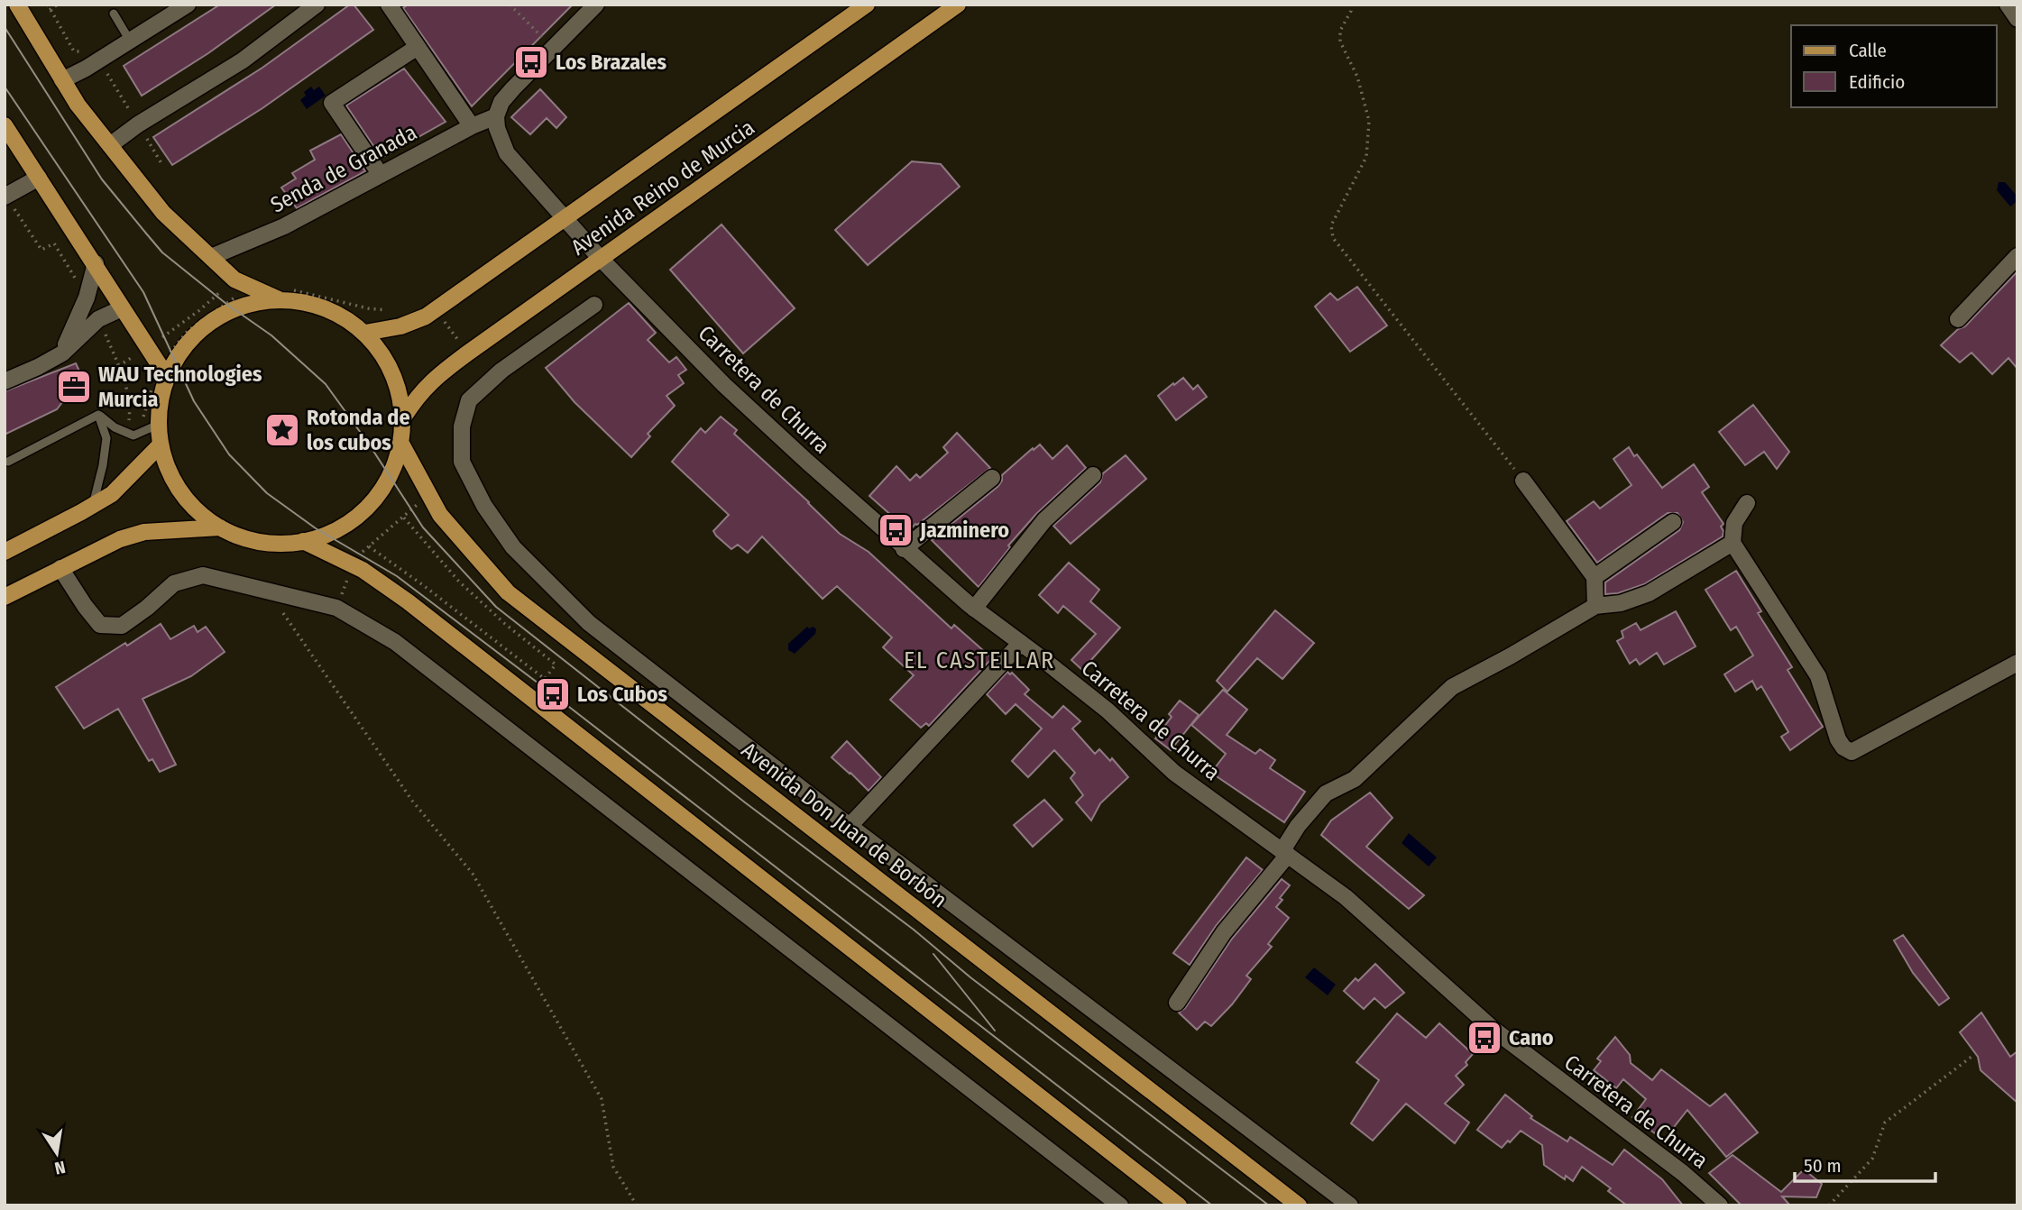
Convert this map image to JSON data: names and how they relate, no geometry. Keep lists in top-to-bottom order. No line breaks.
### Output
{"streets":{"main road":["Avenida Reino de Murcia","Avenida Don Juan de Borbón"],"street":["Senda de Granada","Carretera de Churra"]},"crossings":[["Senda de Granada","Carretera de Churra"],["Avenida Reino de Murcia","Carretera de Churra"]],"districts":["EL CASTELLAR"],"places":{"bus stop":["Los Brazales","Jazminero","Los Cubos","Cano"],"office":["WAU Technologies Murcia"],"place":["Rotonda de los cubos"]},"legend":["Calle","Edificio"],"scale_bar":"50 m","north":"bottom"}
